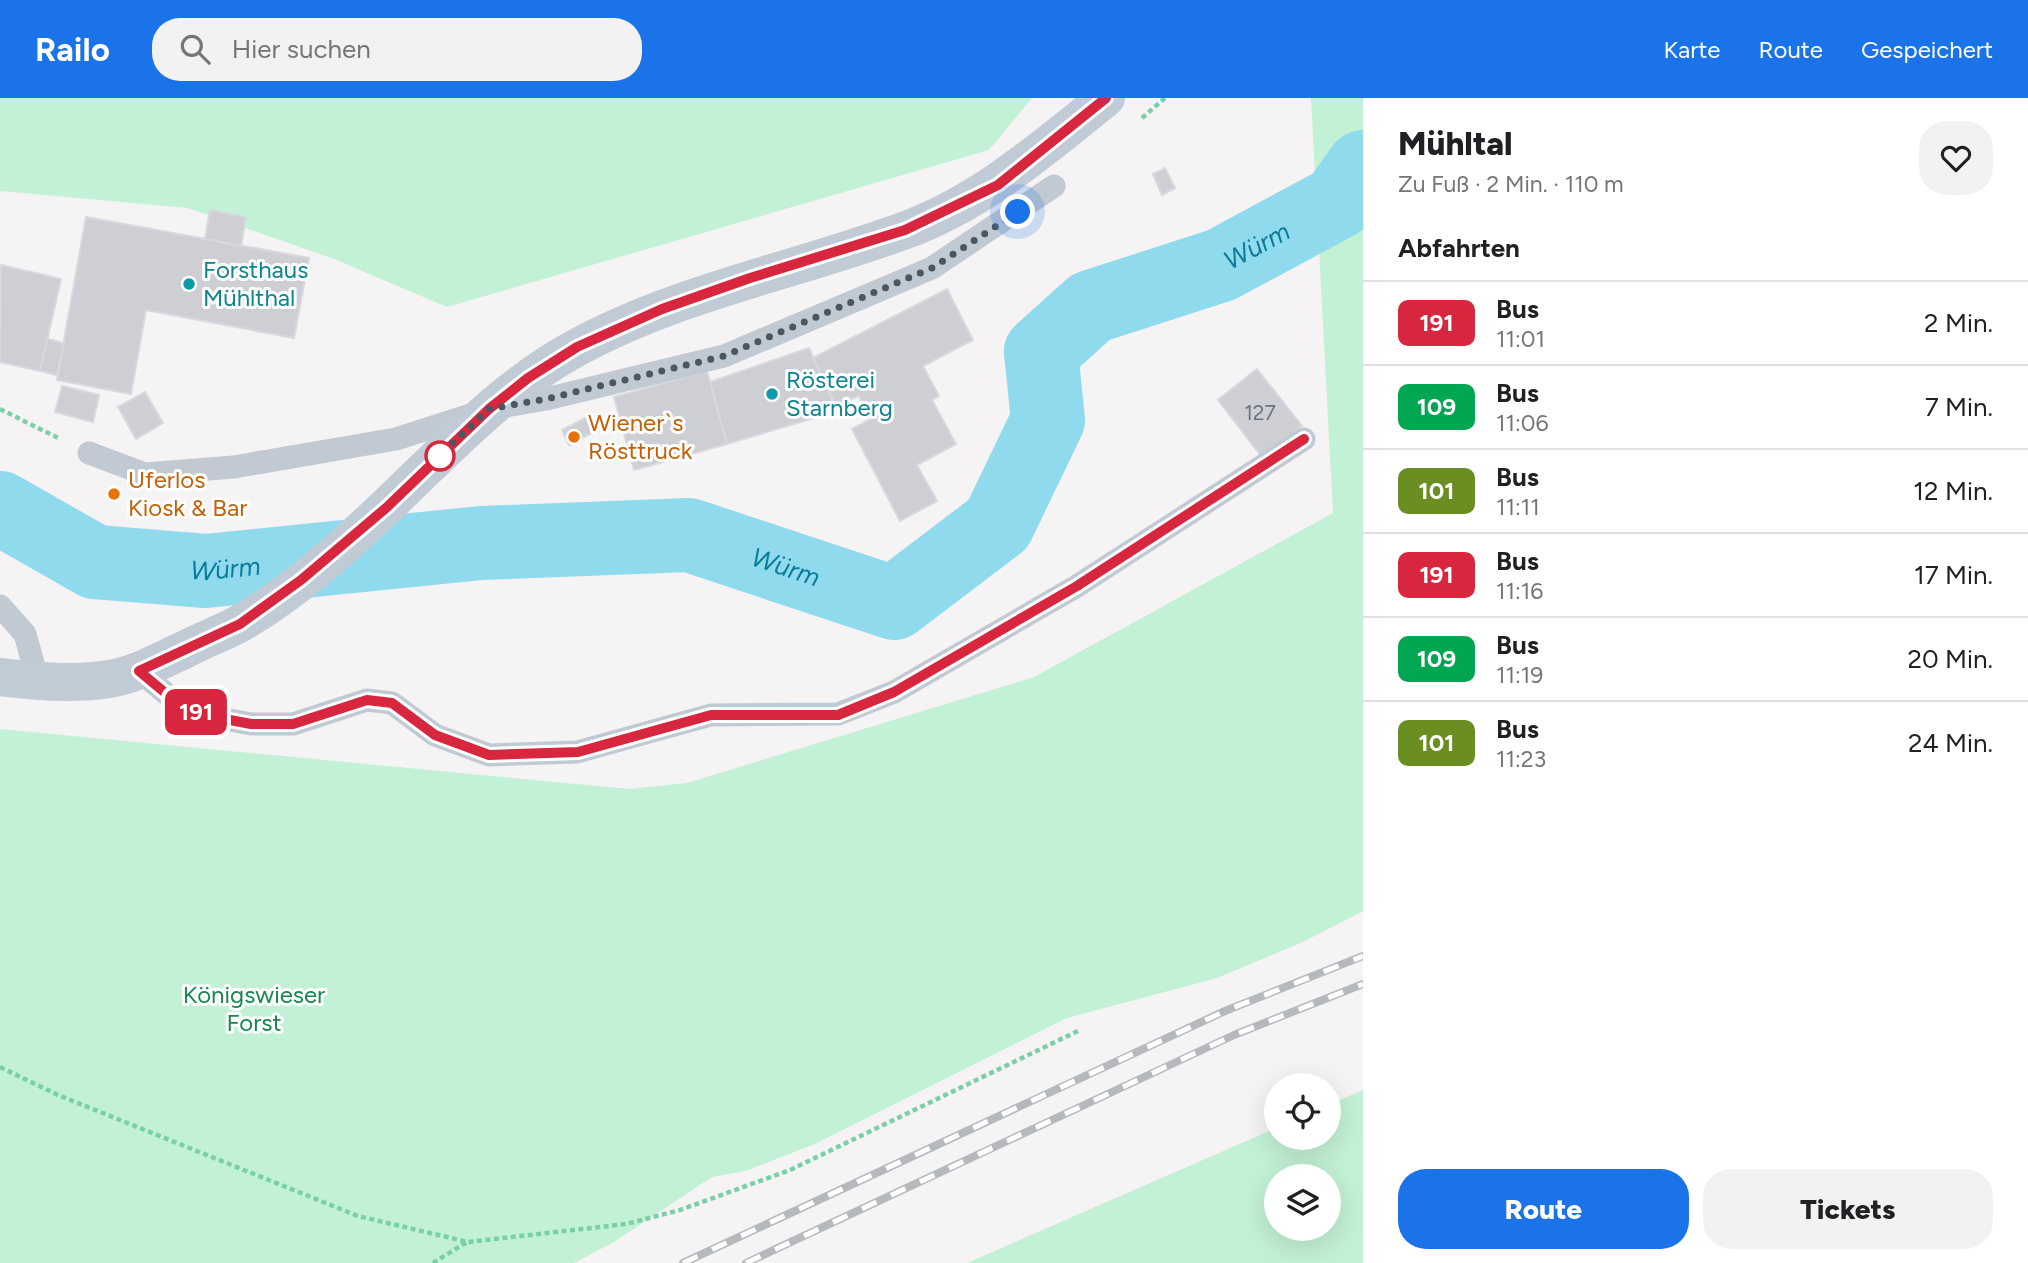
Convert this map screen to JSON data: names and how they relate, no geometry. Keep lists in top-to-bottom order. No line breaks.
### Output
{"water":["Würm"],"parks":["Königswieser Forst"],"places":["Forsthaus Mühlthal","Rösterei Starnberg","Wienerˋs Rösttruck","Uferlos Kiosk & Bar"],"lines":["bus line 191"],"house_numbers":["127"],"page":{"header":"Railo","search":"Hier suchen","nav":["Karte","Route","Gespeichert"],"on_map":"191","heading":[["Mühltal","Zu Fuß · 2 Min. · 110 m"],"Abfahrten"],"list":[{"mark":"191","name":"Bus","note":"11:01","value":"2 Min."},{"mark":"109","name":"Bus","note":"11:06","value":"7 Min."},{"mark":"101","name":"Bus","note":"11:11","value":"12 Min."},{"mark":"191","name":"Bus","note":"11:16","value":"17 Min."},{"mark":"109","name":"Bus","note":"11:19","value":"20 Min."},{"mark":"101","name":"Bus","note":"11:23","value":"24 Min."}],"buttons":["Route","Tickets"]}}
